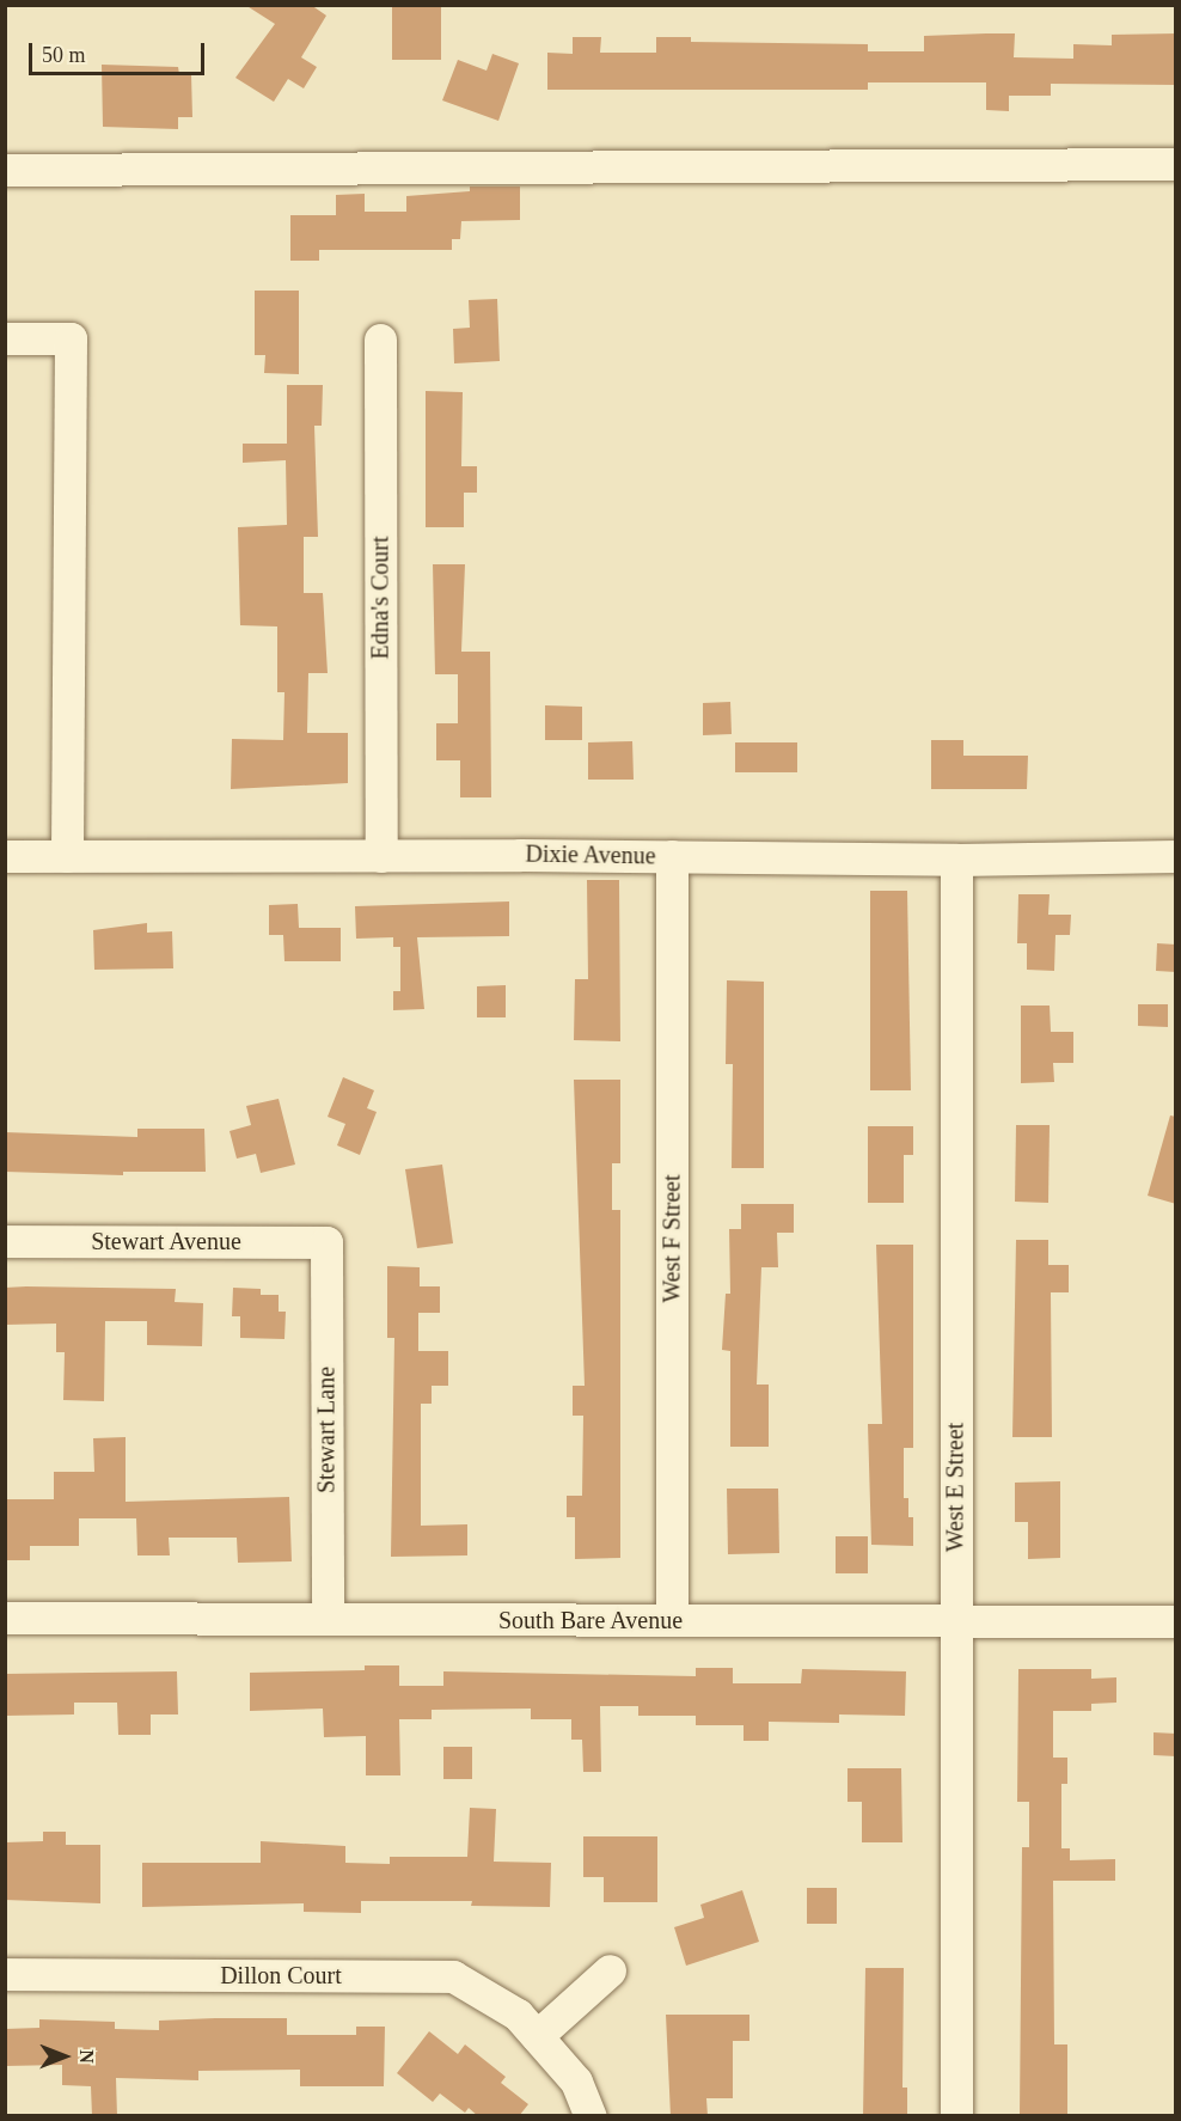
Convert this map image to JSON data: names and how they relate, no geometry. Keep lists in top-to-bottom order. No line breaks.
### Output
{"streets":{"street":["Edna's Court","Dixie Avenue","West F Street","Stewart Avenue","Stewart Lane","West E Street","South Bare Avenue","Dillon Court"]},"crossings":[["Edna's Court","Dixie Avenue"],["Dixie Avenue","West F Street"],["Dixie Avenue","West E Street"],["West F Street","South Bare Avenue"],["Stewart Avenue","Stewart Lane"],["Stewart Lane","South Bare Avenue"],["West E Street","South Bare Avenue"]],"scale_bar":"50 m","north":"right"}
